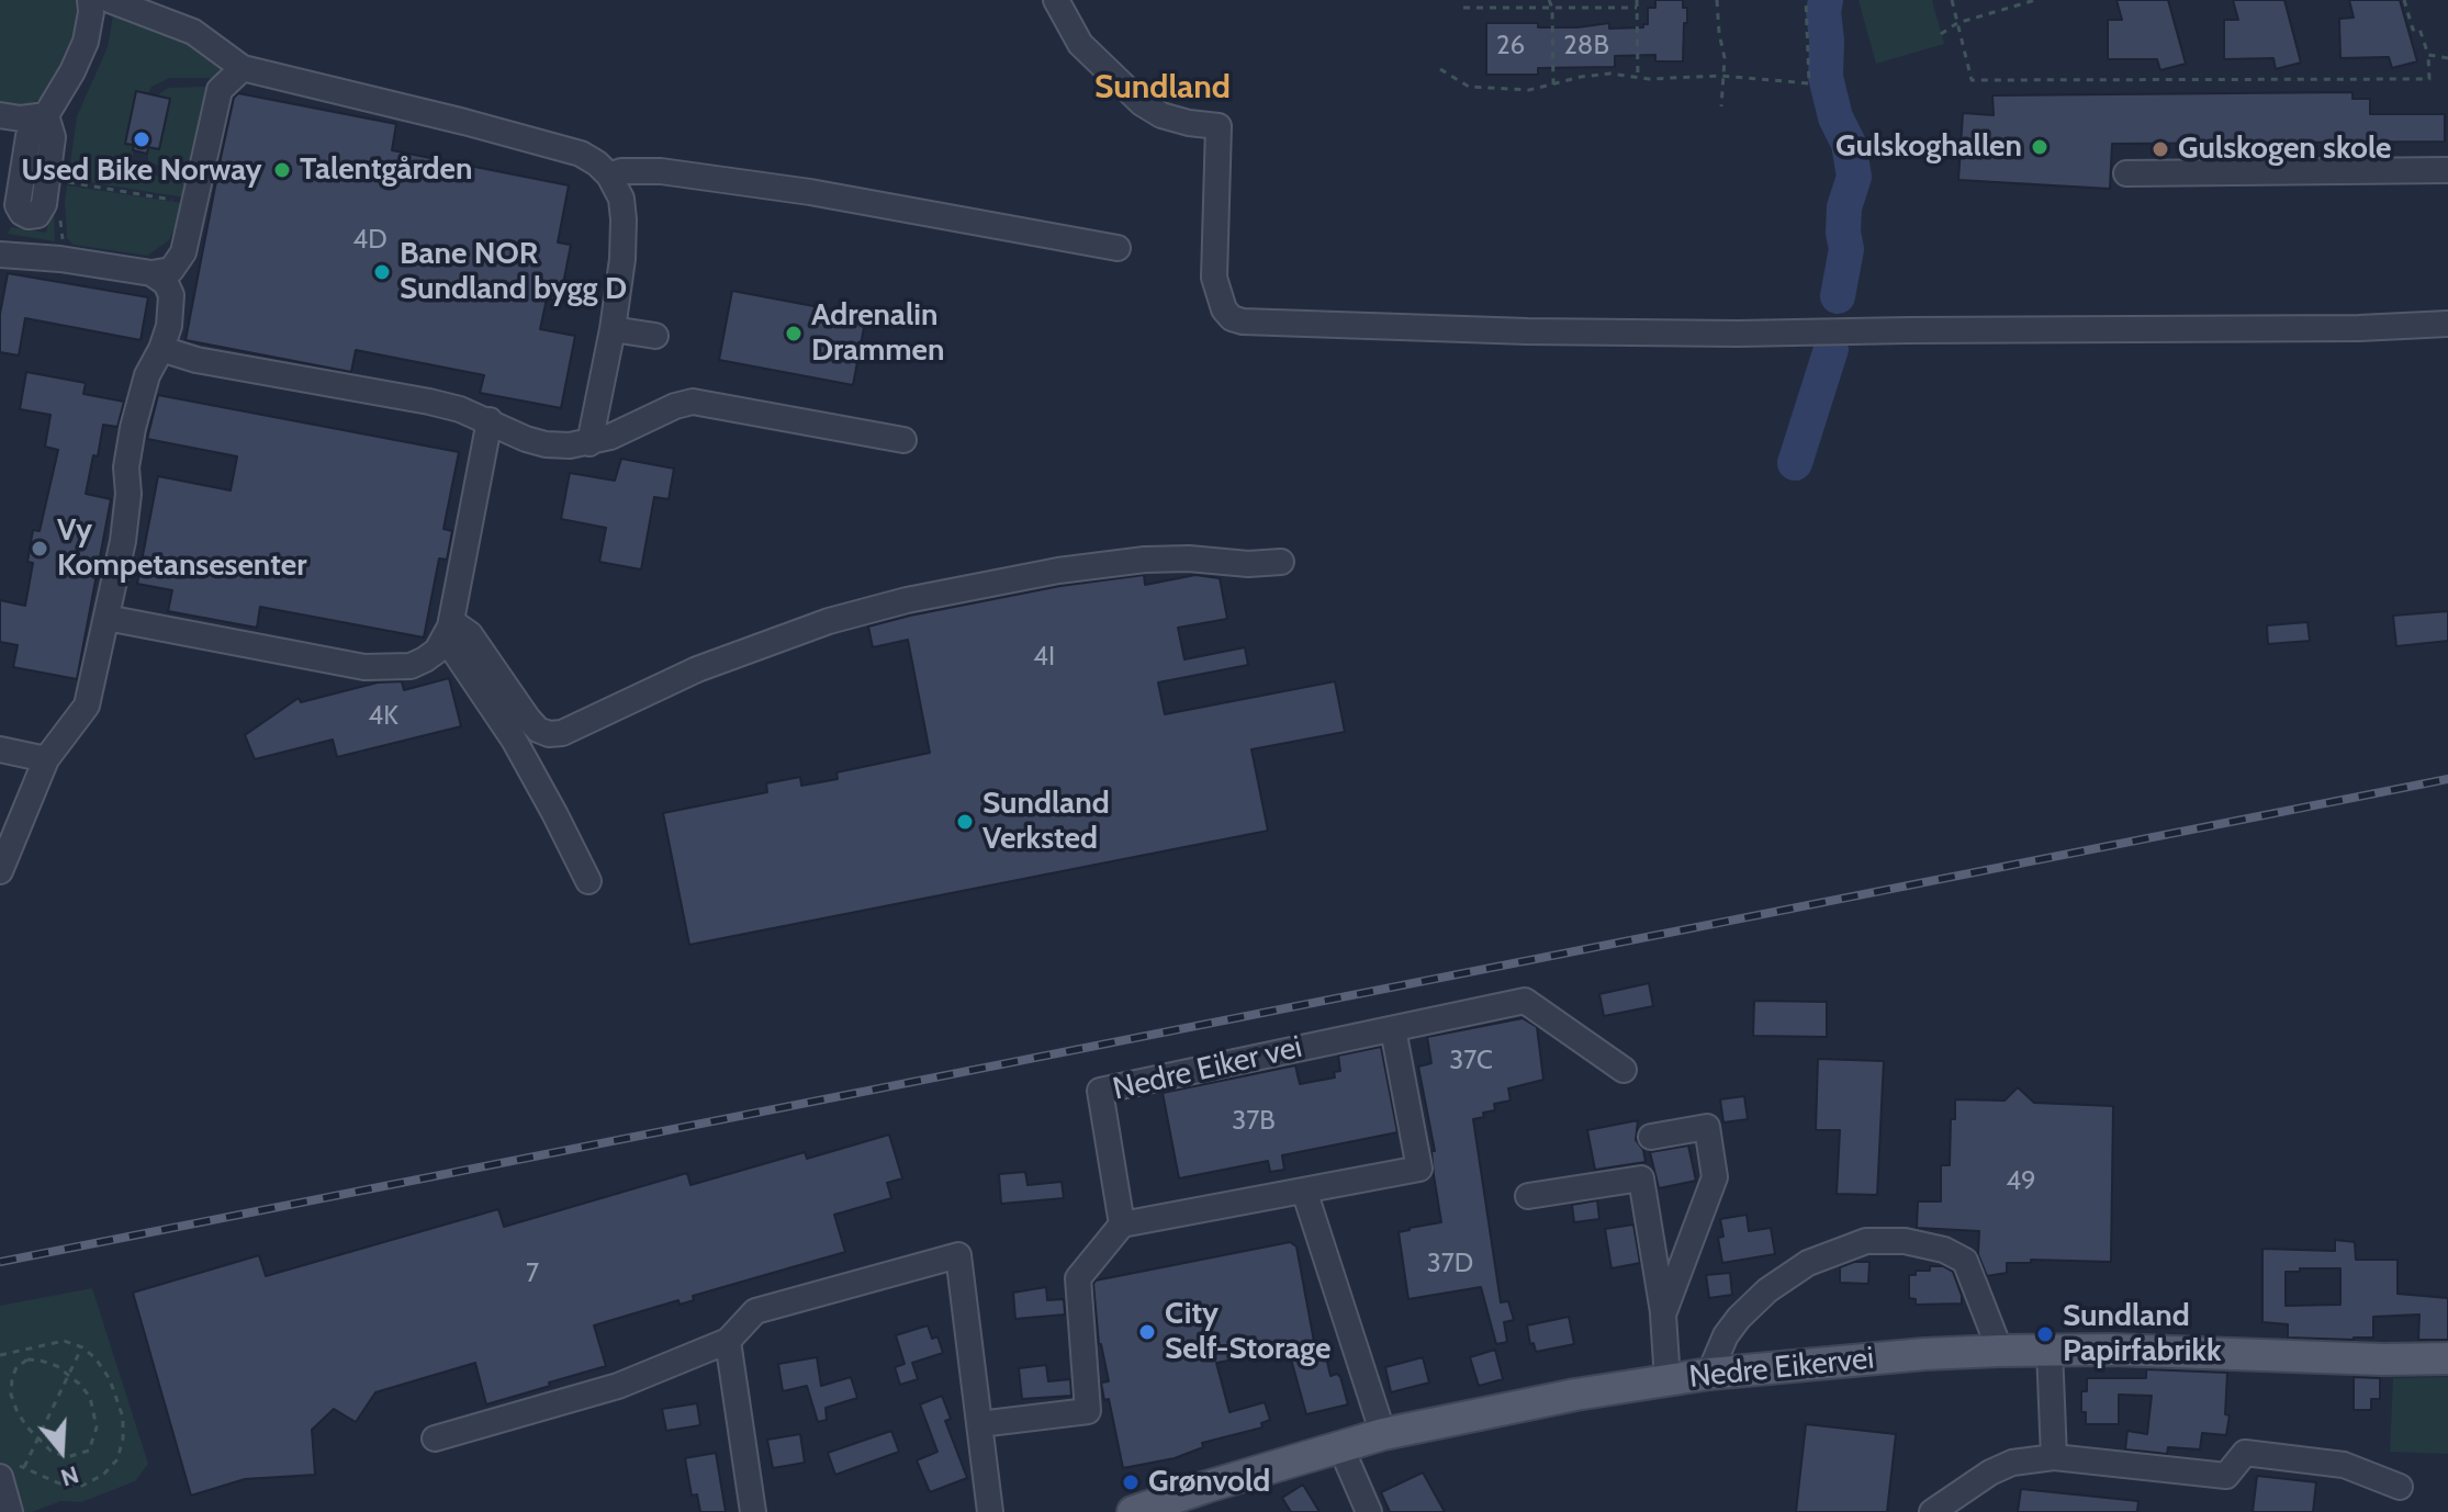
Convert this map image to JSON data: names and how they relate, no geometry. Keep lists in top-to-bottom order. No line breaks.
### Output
{"streets":{"main road":["Nedre Eikervei"],"street":["Nedre Eiker vei"]},"districts":["Sundland"],"places":["Used Bike Norway","Gulskoghallen","Gulskogen skole","Talentgården","Bane NOR Sundland bygg D","Adrenalin Drammen","Vy Kompetansesenter","Sundland Verksted","City Self-Storage","Sundland Papirfabrikk","Grønvold"],"house_numbers":["26","28B","4D","4I","4K","37C","37B","49","37D","7"],"north":"bottom"}
